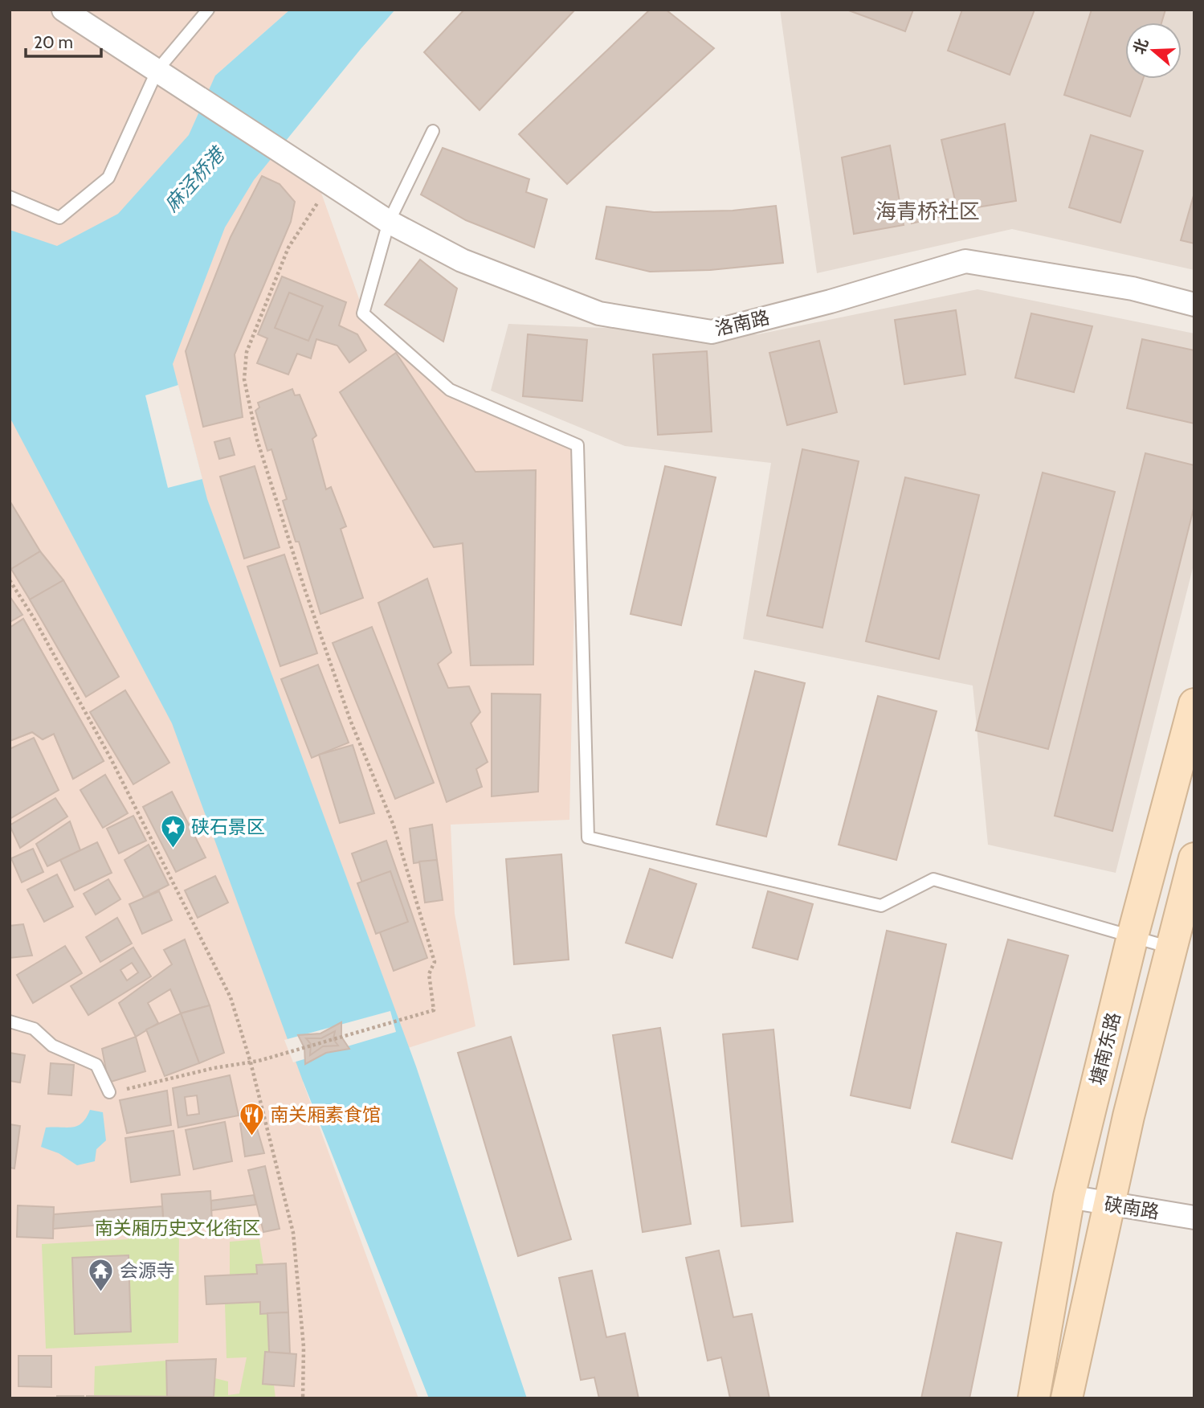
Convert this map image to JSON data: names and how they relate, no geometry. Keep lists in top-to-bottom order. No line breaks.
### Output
{"streets":{"main road":["塘南东路"],"street":["洛南路","硖南路"]},"crossings":[["塘南东路","硖南路"]],"districts":["海青桥社区"],"water":["麻泾桥港"],"parks":["南关厢历史文化街区"],"places":{"place":["硖石景区"],"restaurant":["南关厢素食馆"],"temple":["会源寺"]},"scale_bar":"20 m","north":"left"}
